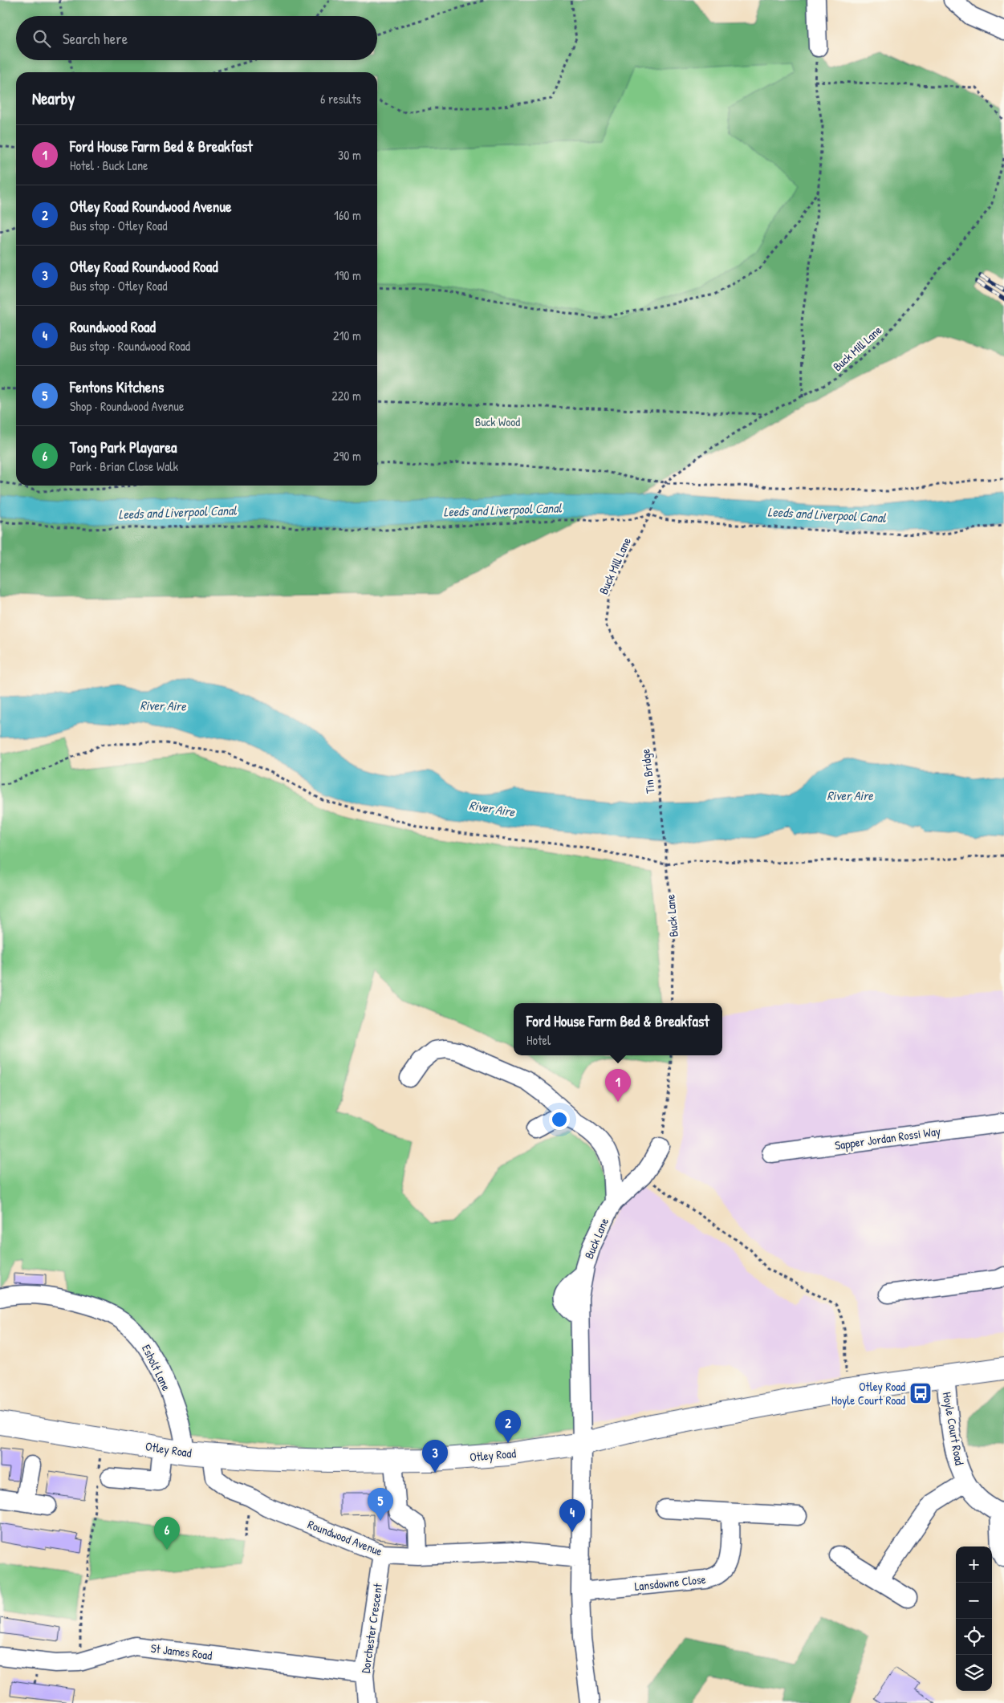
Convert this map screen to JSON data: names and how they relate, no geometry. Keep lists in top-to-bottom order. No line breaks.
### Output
{"streets":{"main road":["Otley Road"],"street":["Buck Lane","Sapper Jordan Rossi Way","Esholt Lane","Hoyle Court Road","Roundwood Avenue","Lansdowne Close","Dorchester Crescent","St James Road"],"path":["Buck Mill Lane","Tin Bridge"]},"crossings":[["Buck Mill Lane","Tin Bridge"],["Tin Bridge","Buck Lane"],["Buck Lane","Otley Road"],["Buck Lane","Roundwood Avenue"],["Buck Lane","Lansdowne Close"],["Esholt Lane","Otley Road"],["Hoyle Court Road","Otley Road"],["Otley Road","Roundwood Avenue"],["Roundwood Avenue","Dorchester Crescent"],["Dorchester Crescent","St James Road"]],"water":["Leeds and Liverpool Canal","River Aire"],"parks":["Buck Wood"],"places":{"bus stop":["Otley Road Hoyle Court Road"]},"page":{"search":"Search here","heading":["Nearby","6 results"],"list":[{"mark":"1","name":"Ford House Farm Bed & Breakfast","note":"Hotel · Buck Lane","value":"30 m"},{"mark":"2","name":"Otley Road Roundwood Avenue","note":"Bus stop · Otley Road","value":"160 m"},{"mark":"3","name":"Otley Road Roundwood Road","note":"Bus stop · Otley Road","value":"190 m"},{"mark":"4","name":"Roundwood Road","note":"Bus stop · Roundwood Road","value":"210 m"},{"mark":"5","name":"Fentons Kitchens","note":"Shop · Roundwood Avenue","value":"220 m"},{"mark":"6","name":"Tong Park Playarea","note":"Park · Brian Close Walk","value":"290 m"}],"popup":["Ford House Farm Bed & Breakfast","Hotel"],"pins":["1","2","3","5","4","6"],"map_buttons":["+","−"]}}
